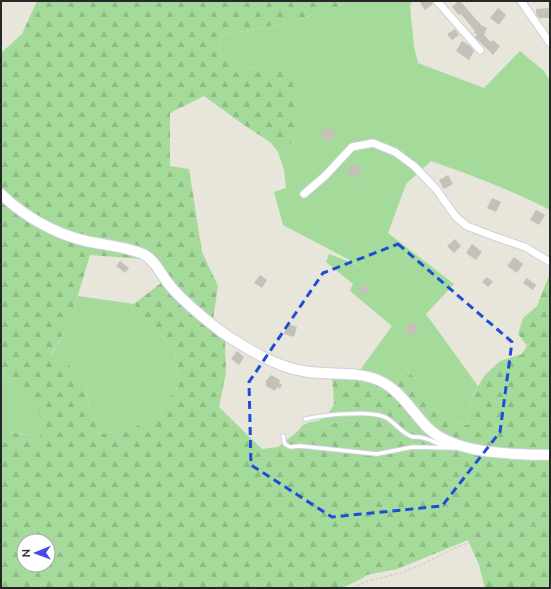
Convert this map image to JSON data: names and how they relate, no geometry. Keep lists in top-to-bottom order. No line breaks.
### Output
{"north":"left"}
